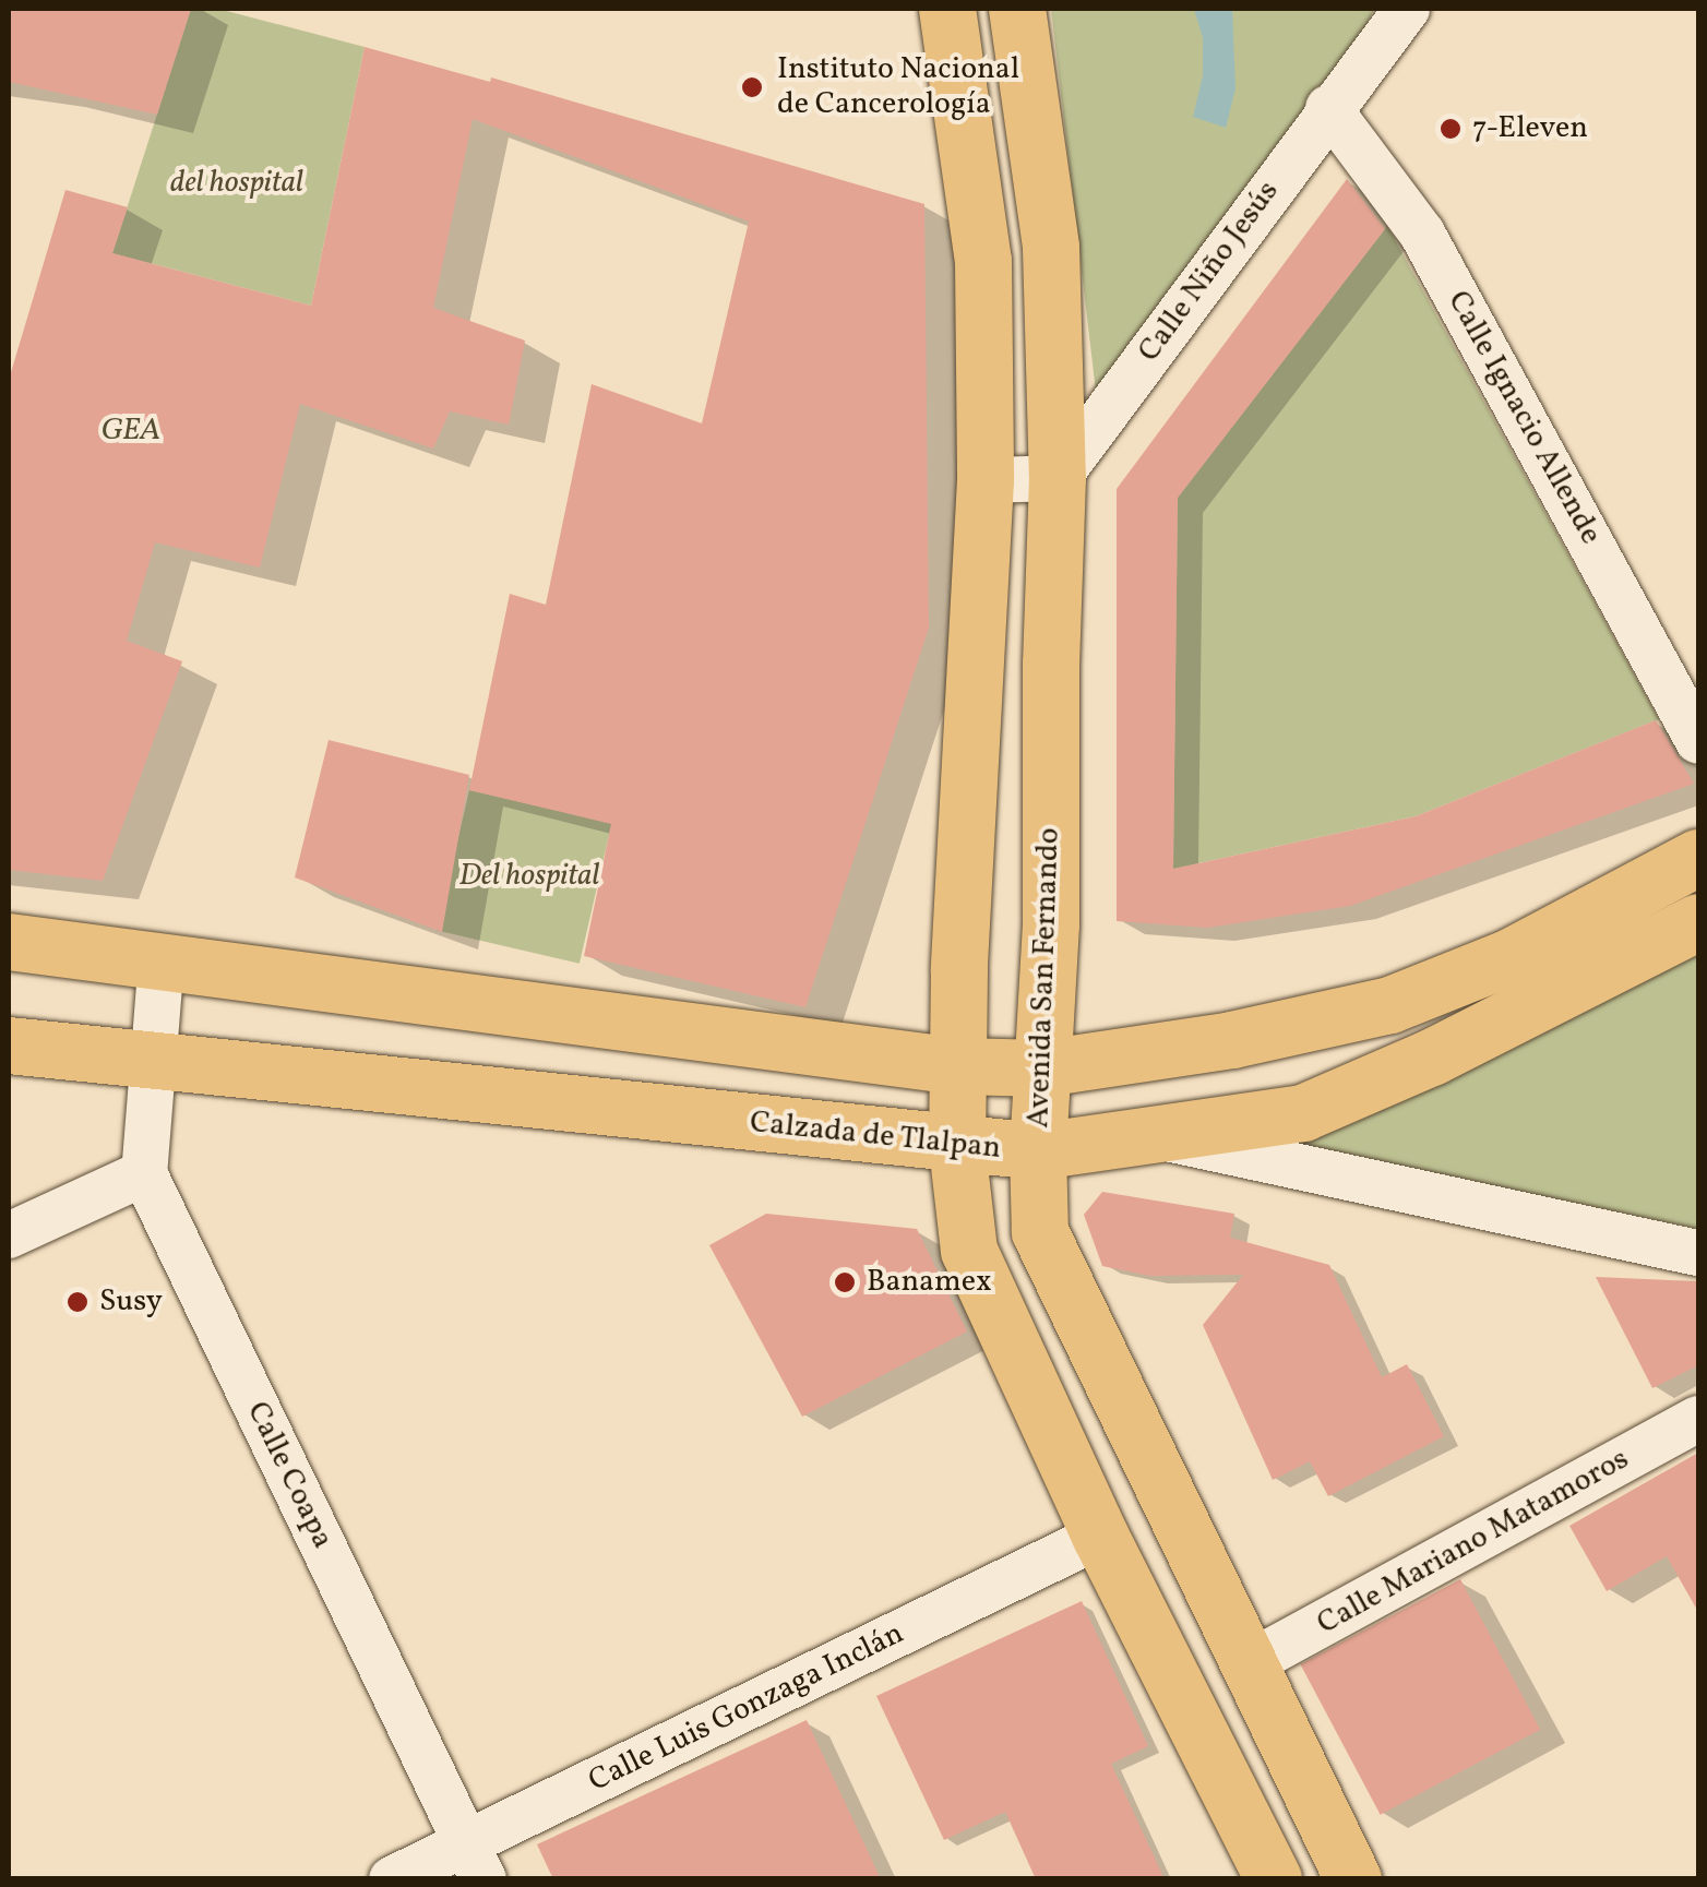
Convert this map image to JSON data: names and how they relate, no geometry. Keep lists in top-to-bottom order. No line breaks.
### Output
{"streets":{"main road":["Avenida San Fernando","Calzada de Tlalpan"],"street":["Calle Niño Jesús","Calle Ignacio Allende","Calle Coapa","Calle Mariano Matamoros","Calle Luis Gonzaga Inclán"]},"crossings":[["Calle Niño Jesús","Calle Ignacio Allende"],["Calle Niño Jesús","Avenida San Fernando"],["Avenida San Fernando","Calzada de Tlalpan"],["Avenida San Fernando","Calle Mariano Matamoros"],["Calzada de Tlalpan","Calle Coapa"],["Calle Coapa","Calle Luis Gonzaga Inclán"]],"parks":["del hospital","GEA","Del hospital"],"places":["Instituto Nacional de Cancerología","7-Eleven","Banamex","Susy"]}
